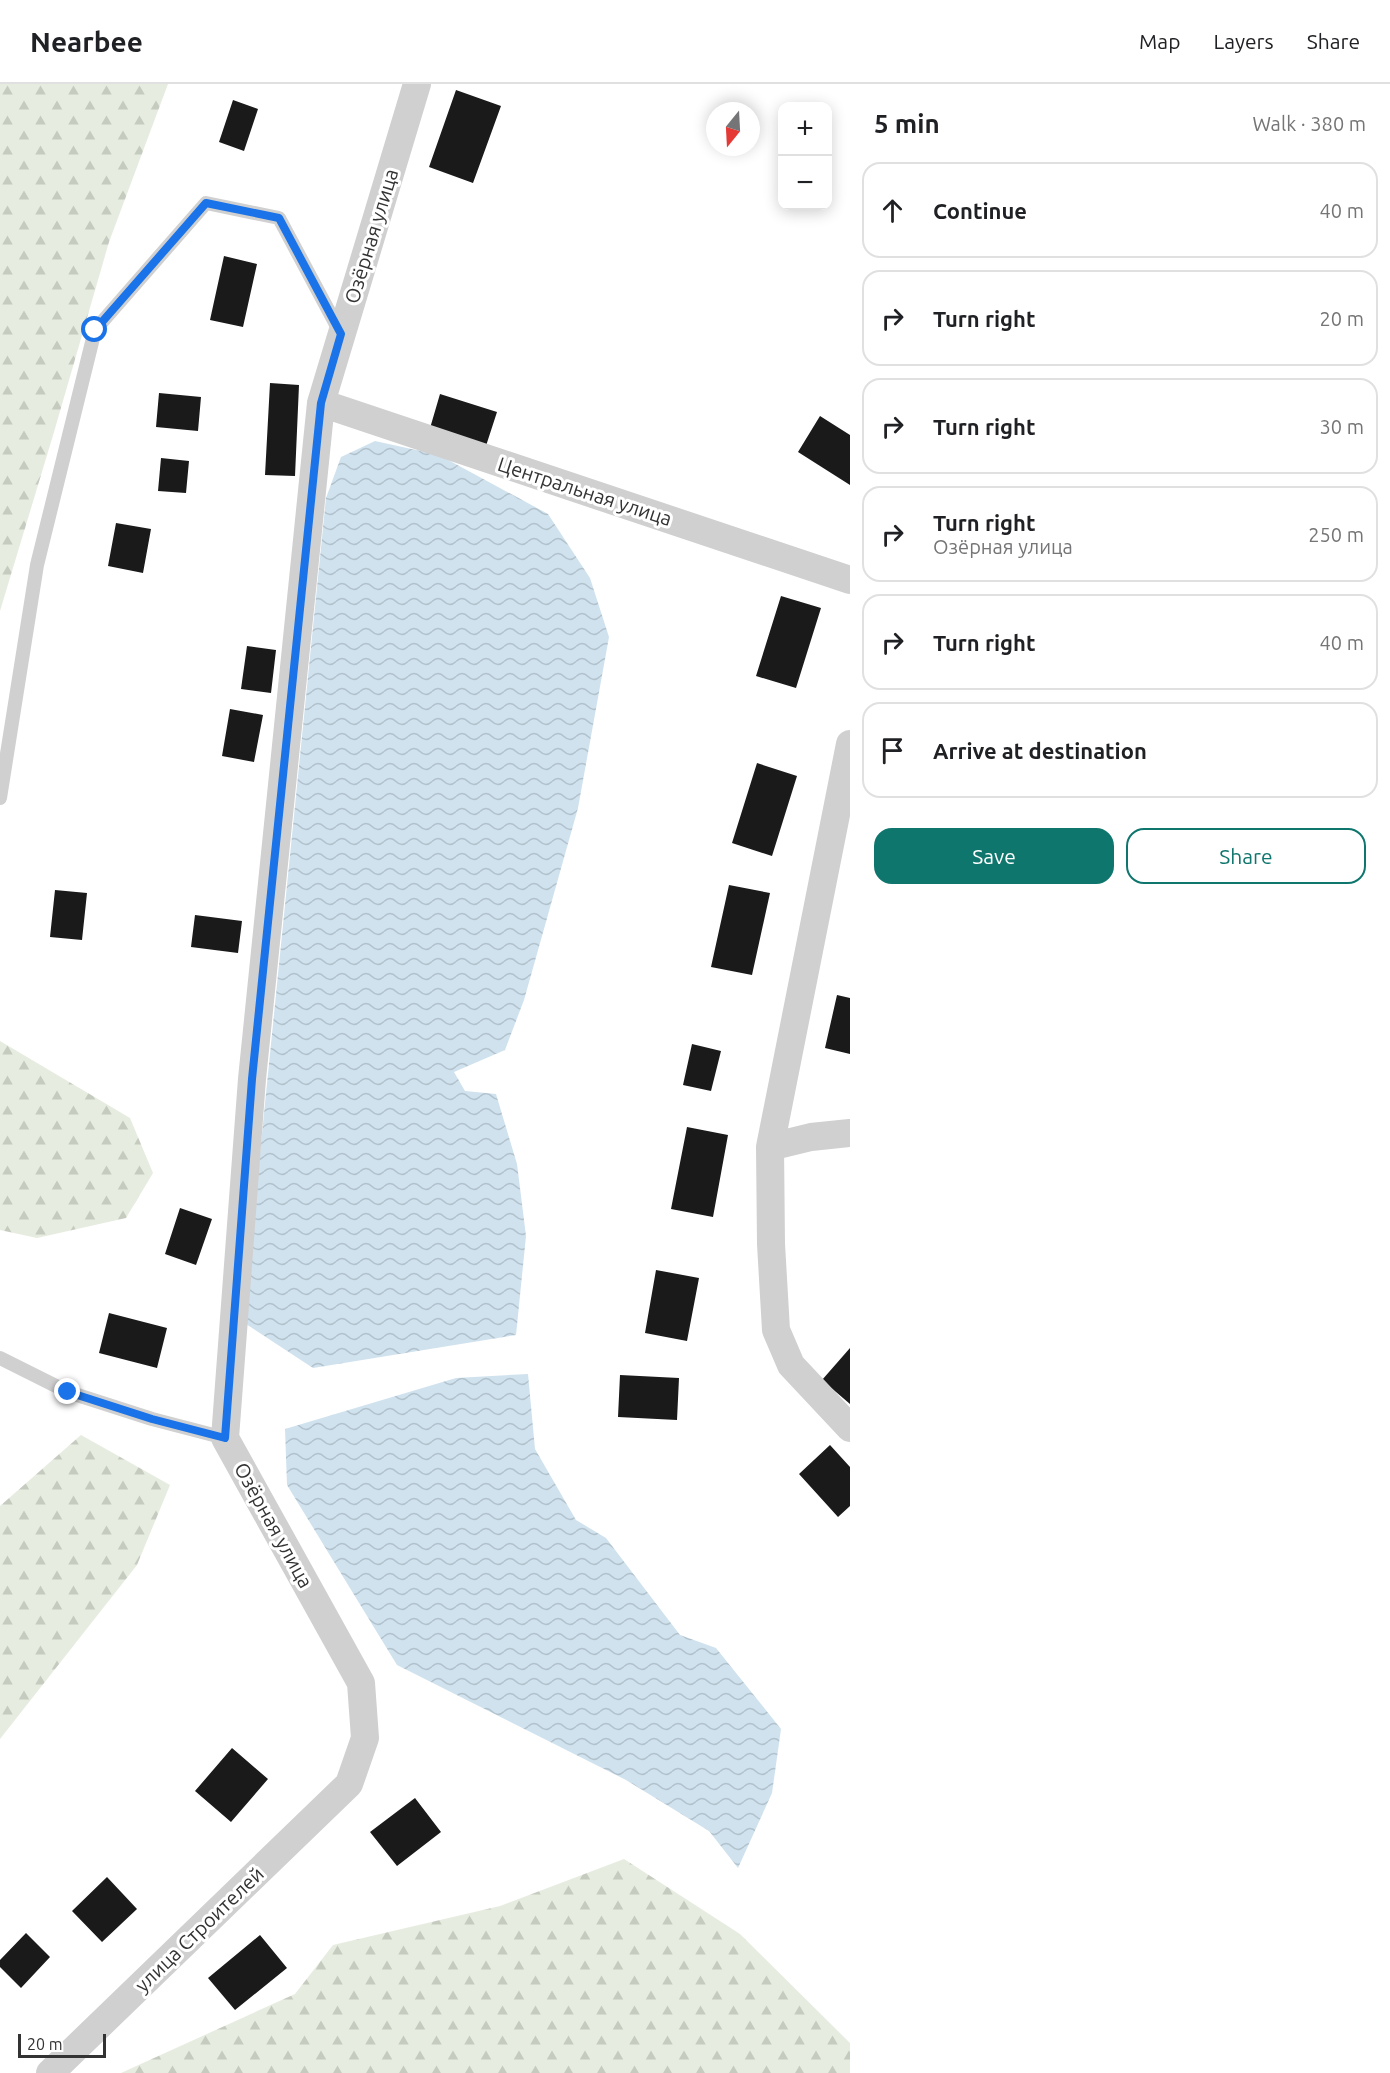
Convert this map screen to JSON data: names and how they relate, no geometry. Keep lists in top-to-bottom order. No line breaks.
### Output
{"streets":{"street":["Озёрная улица","Центральная улица","улица Строителей"]},"crossings":[["Озёрная улица","Центральная улица"],["Озёрная улица","улица Строителей"]],"scale_bar":"20 m","north":"bottom","page":{"header":"Nearbee","nav":["Map","Layers","Share"],"heading":["5 min","Walk · 380 m"],"map_buttons":["+","−"],"list":[["Continue","40 m"],["Turn right","20 m"],["Turn right","30 m"],["Turn right","Озёрная улица","250 m"],["Turn right","40 m"],"Arrive at destination"],"buttons":["Save","Share"],"scale":"20 m"}}
